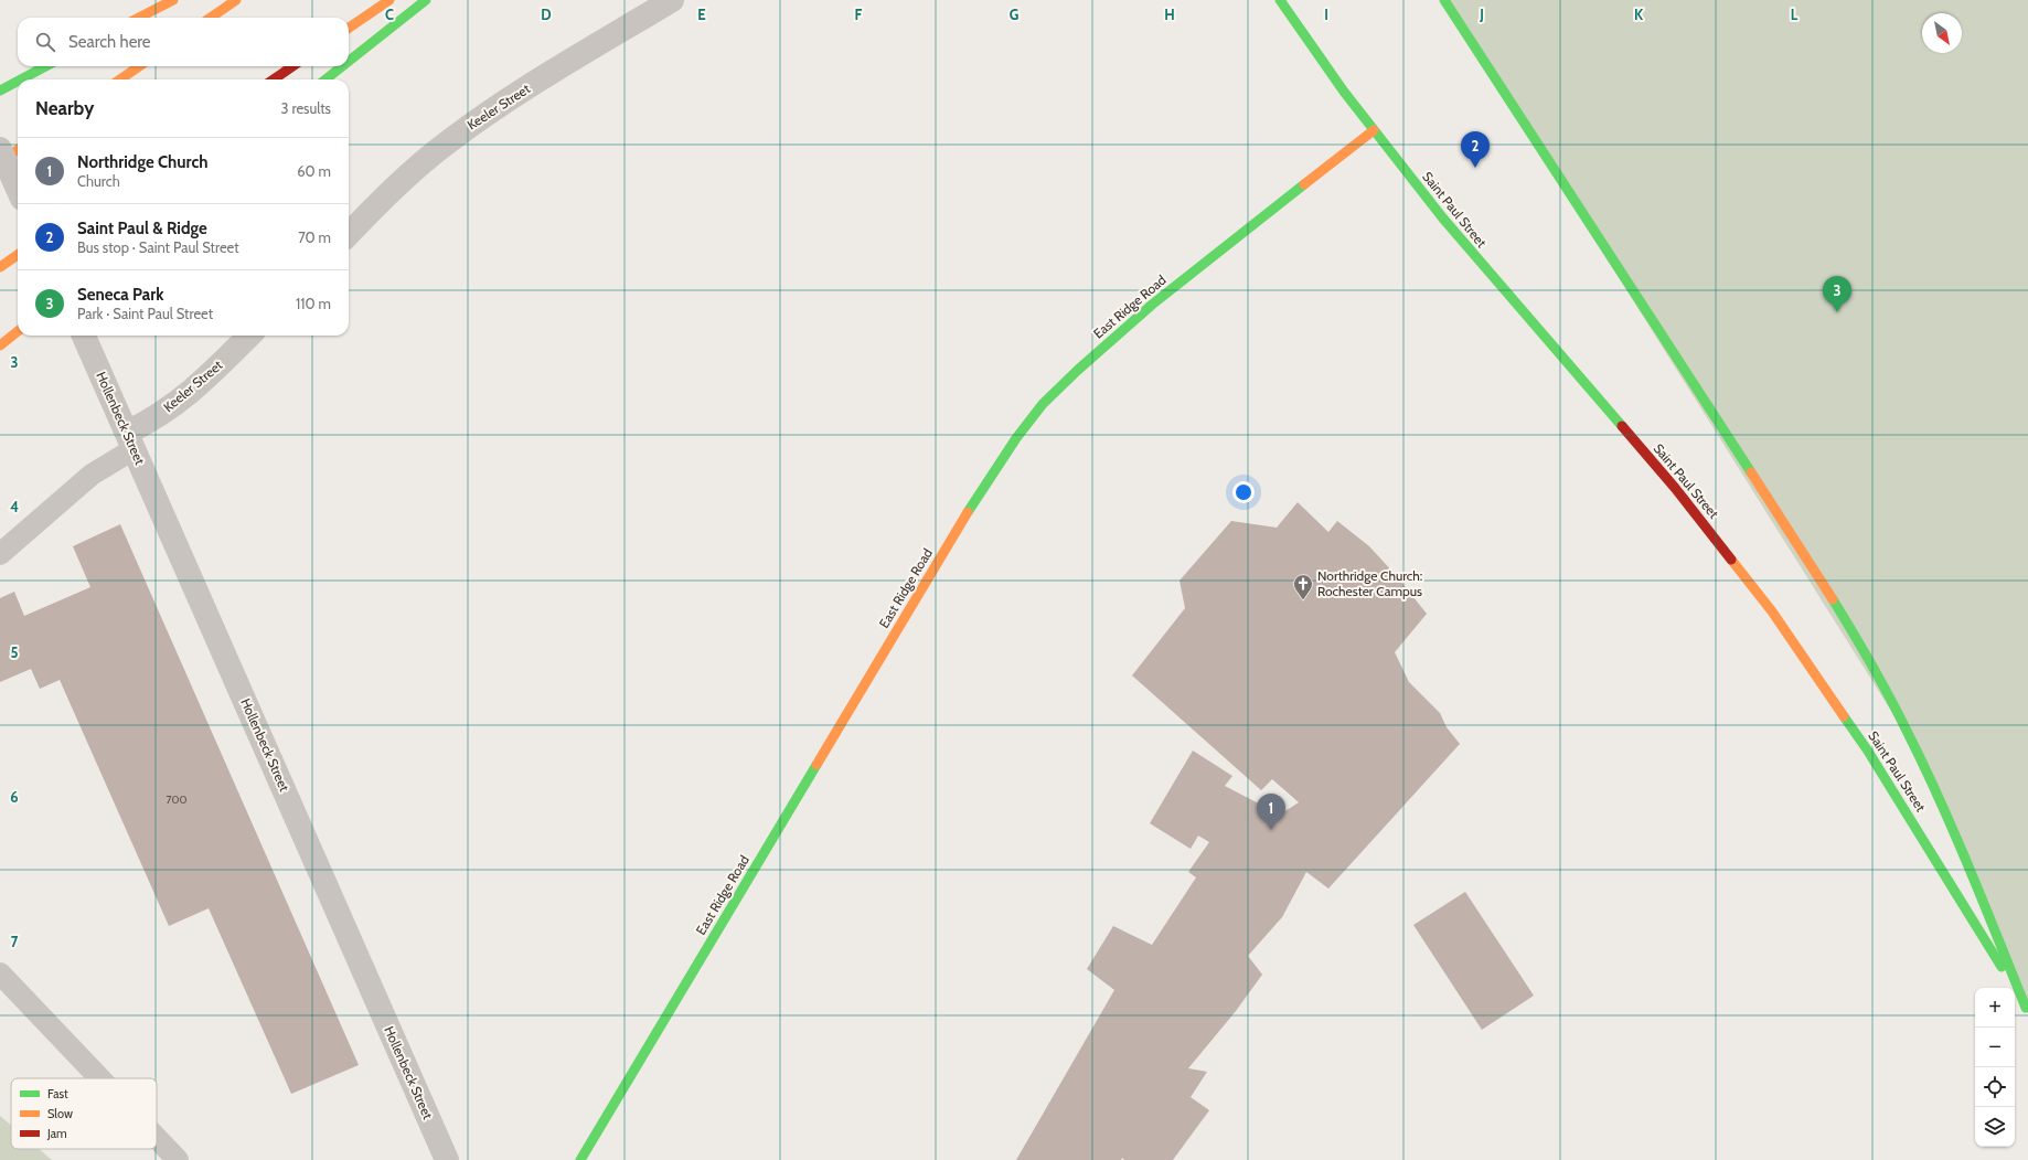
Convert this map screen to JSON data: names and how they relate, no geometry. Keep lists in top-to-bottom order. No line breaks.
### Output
{"streets":{"main road":["Saint Paul Street","East Ridge Road"],"street":["Keeler Street","Hollenbeck Street"]},"crossings":[["Keeler Street","Hollenbeck Street"],["Saint Paul Street","East Ridge Road"]],"places":{"church":["Northridge Church: Rochester Campus"]},"house_numbers":["700"],"legend":["Fast","Slow","Jam"],"north":"bottom right","page":{"search":"Search here","heading":["Nearby","3 results"],"pins":["2","3","1"],"list":[{"mark":"1","name":"Northridge Church","note":"Church","value":"60 m"},{"mark":"2","name":"Saint Paul & Ridge","note":"Bus stop · Saint Paul Street","value":"70 m"},{"mark":"3","name":"Seneca Park","note":"Park · Saint Paul Street","value":"110 m"}],"map_buttons":["+","−"]},"grid":{"columns":["C","D","E","F","G","H","I","J","K","L"],"rows":["3","4","5","6","7"]}}
